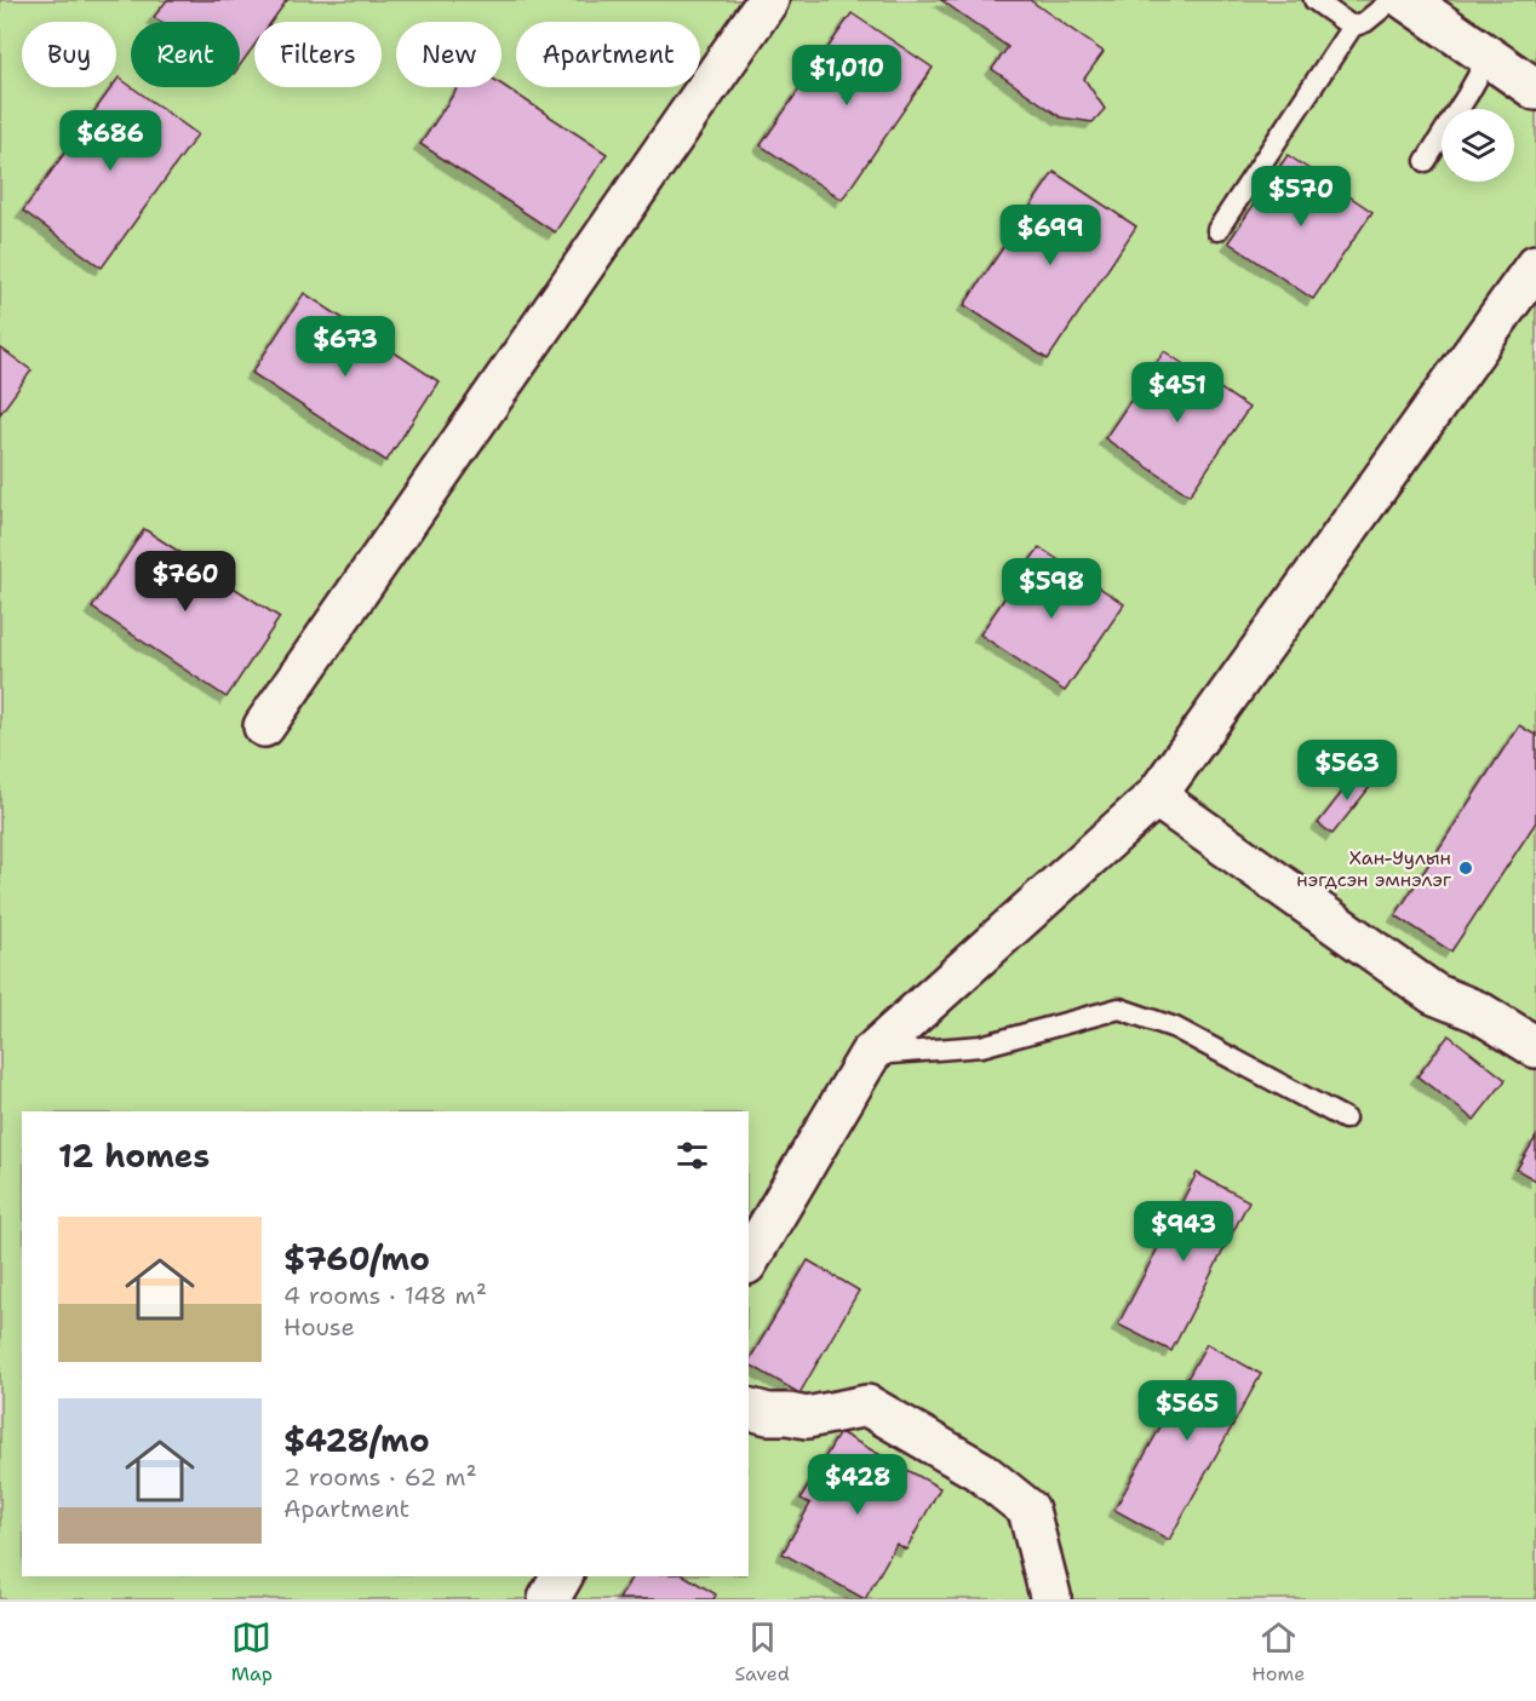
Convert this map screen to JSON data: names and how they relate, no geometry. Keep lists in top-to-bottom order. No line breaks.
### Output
{"places":["Хан-Уулын нэгдсэн эмнэлэг"],"page":{"chip":["Buy","Rent","Filters","New","Apartment"],"price":["$1,010","$686","$570","$699","$673","$451","$760","$598","$563","$943","$565","$428"],"heading":"12 homes","list":[{"name":"$760/mo","note":"4 rooms · 148 m² · House"},{"name":"$428/mo","note":"2 rooms · 62 m² · Apartment"}],"tabs":["Map","Saved","Home"]}}
